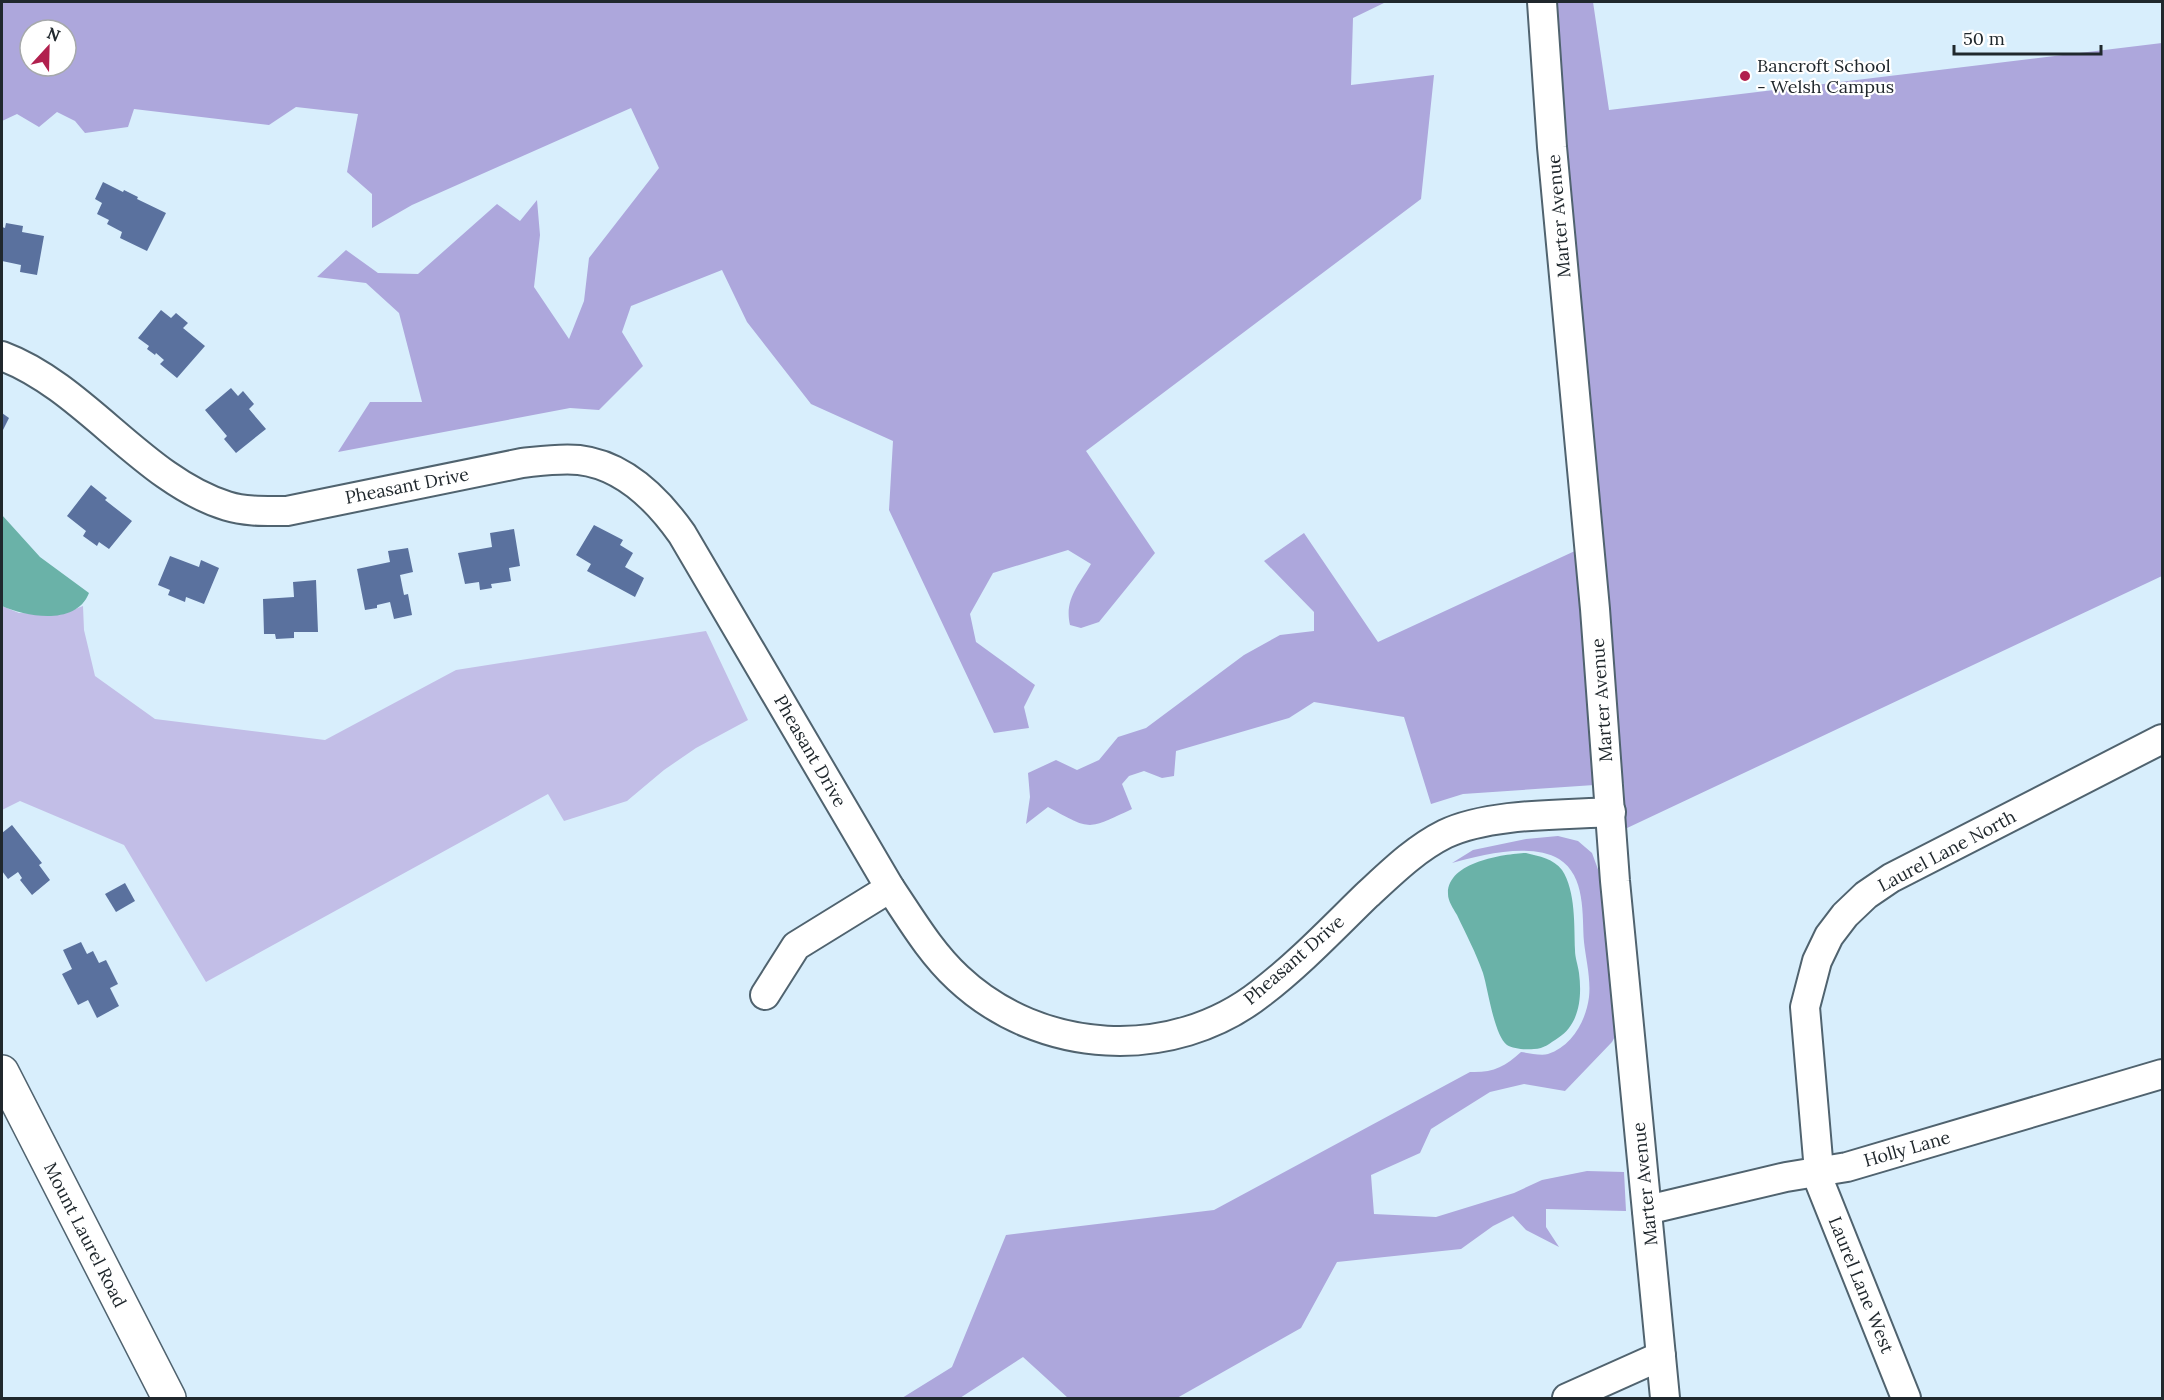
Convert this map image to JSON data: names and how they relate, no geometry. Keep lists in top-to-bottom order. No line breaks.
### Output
{"streets":{"main road":["Mount Laurel Road"],"street":["Marter Avenue","Pheasant Drive","Laurel Lane North","Holly Lane","Laurel Lane West"]},"crossings":[["Marter Avenue","Pheasant Drive"],["Marter Avenue","Holly Lane"],["Laurel Lane North","Holly Lane"],["Laurel Lane North","Laurel Lane West"],["Holly Lane","Laurel Lane West"]],"places":["Bancroft School - Welsh Campus"],"scale_bar":"50 m","north":"top"}
